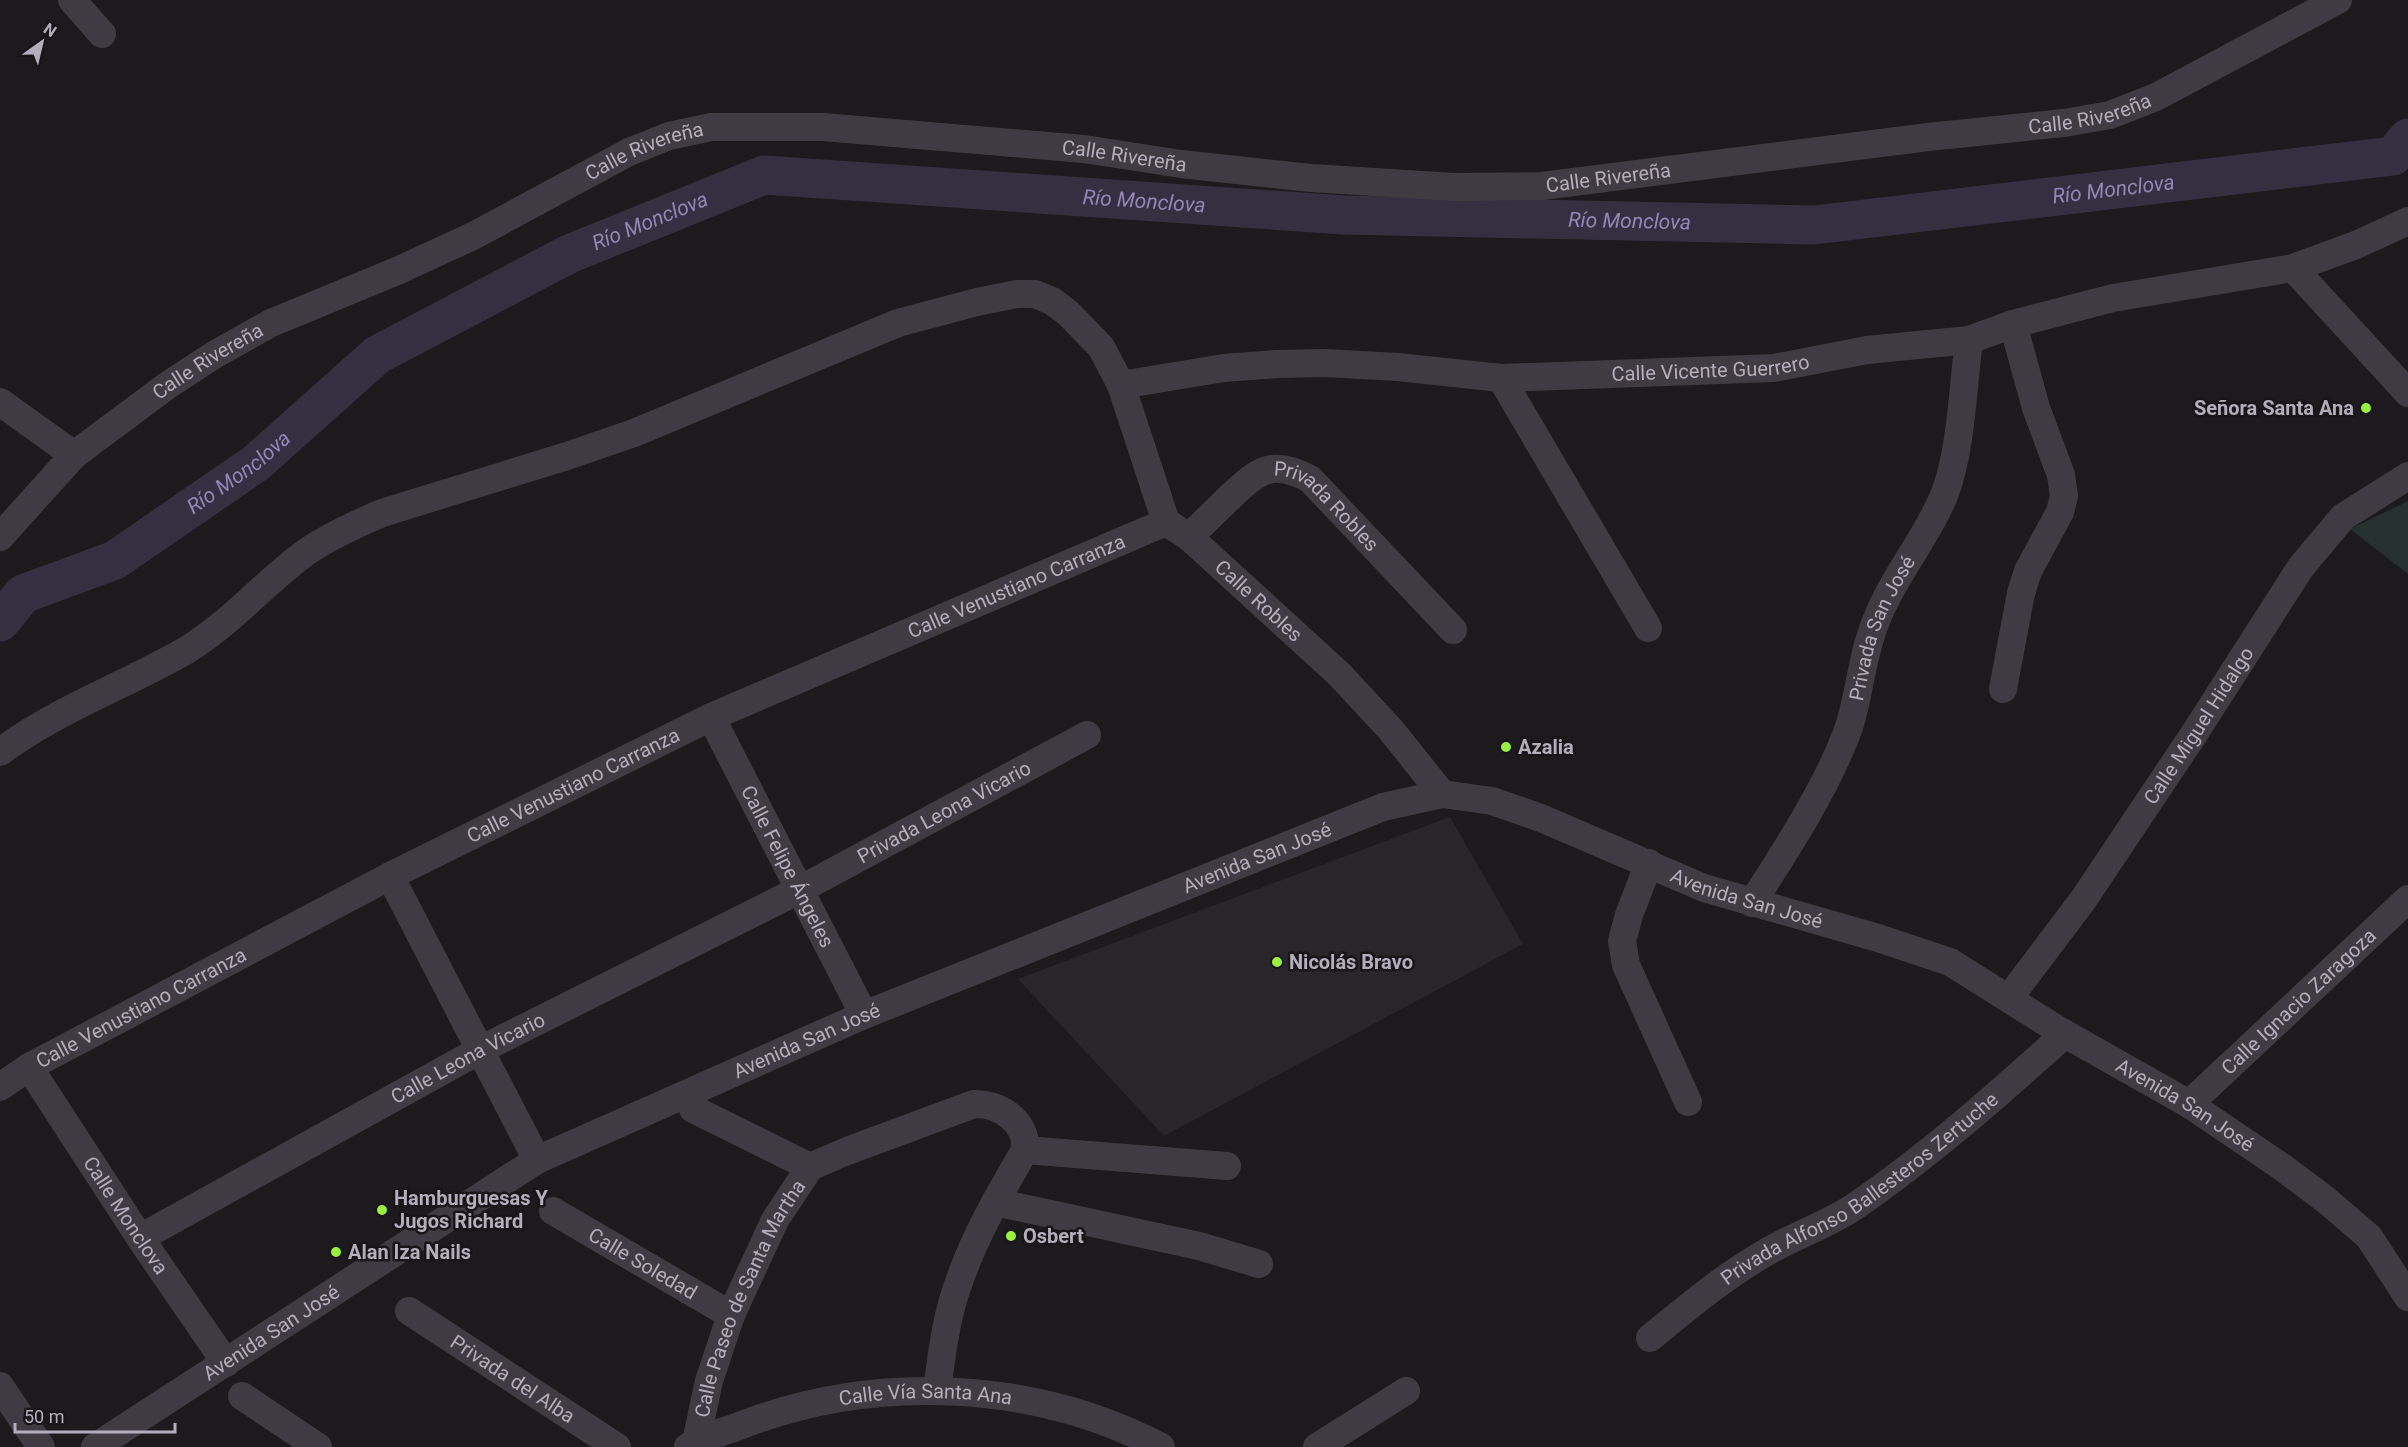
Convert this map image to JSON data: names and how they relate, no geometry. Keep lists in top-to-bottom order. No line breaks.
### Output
{"streets":{"street":["Calle Rivereña","Calle Vicente Guerrero","Privada Robles","Calle Venustiano Carranza","Calle Robles","Privada San José","Calle Miguel Hidalgo","Privada Leona Vicario","Avenida San José","Calle Felipe Ángeles","Calle Ignacio Zaragoza","Calle Leona Vicario","Privada Alfonso Ballesteros Zertuche","Calle Monclova","Calle Soledad","Calle Paseo de Santa Martha","Privada del Alba","Calle Vía Santa Ana"]},"crossings":[["Calle Vicente Guerrero","Calle Robles"],["Calle Vicente Guerrero","Privada San José"],["Privada Robles","Calle Venustiano Carranza"],["Privada Robles","Calle Robles"],["Calle Venustiano Carranza","Calle Robles"],["Calle Venustiano Carranza","Calle Felipe Ángeles"],["Calle Venustiano Carranza","Calle Monclova"],["Calle Robles","Avenida San José"],["Privada San José","Avenida San José"],["Calle Miguel Hidalgo","Avenida San José"],["Privada Leona Vicario","Calle Felipe Ángeles"],["Privada Leona Vicario","Calle Leona Vicario"],["Avenida San José","Calle Felipe Ángeles"],["Avenida San José","Calle Ignacio Zaragoza"],["Avenida San José","Privada Alfonso Ballesteros Zertuche"],["Avenida San José","Calle Monclova"],["Calle Felipe Ángeles","Calle Leona Vicario"],["Calle Leona Vicario","Calle Monclova"],["Calle Soledad","Calle Paseo de Santa Martha"],["Calle Paseo de Santa Martha","Calle Vía Santa Ana"]],"water":["Río Monclova"],"places":["Señora Santa Ana","Azalia","Nicolás Bravo","Hamburguesas Y Jugos Richard","Osbert","Alan Iza Nails"],"scale_bar":"50 m","north":"top right"}
